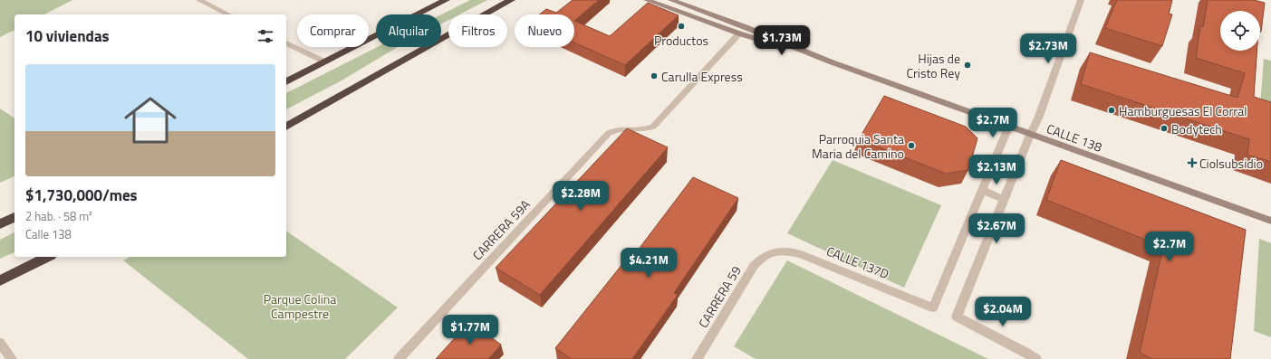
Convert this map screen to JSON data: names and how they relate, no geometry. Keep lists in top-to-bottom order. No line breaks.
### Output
{"streets":{"main road":["CALLE 138"],"street":["CARRERA 59A","CALLE 137D","CARRERA 59"]},"crossings":[["CALLE 138","CARRERA 59A"],["CALLE 137D","CARRERA 59"]],"parks":["Parque Colina Campestre"],"places":{"other":["Productos","Hijas de Cristo Rey","Carulla Express","Hamburguesas El Corral","Bodytech","Parroquia Santa Maria del Camino"],"health":["Ciolsubsidio"]},"page":{"chip":["Comprar","Alquilar","Filtros","Nuevo"],"heading":"10 viviendas","price":["$1.73M","$2.73M","$2.7M","$2.13M","$2.28M","$2.67M","$2.7M","$4.21M","$2.04M","$1.77M"],"list":[{"name":"$1,730,000/mes","note":"2 hab. · 58 m² · Calle 138"}]}}
